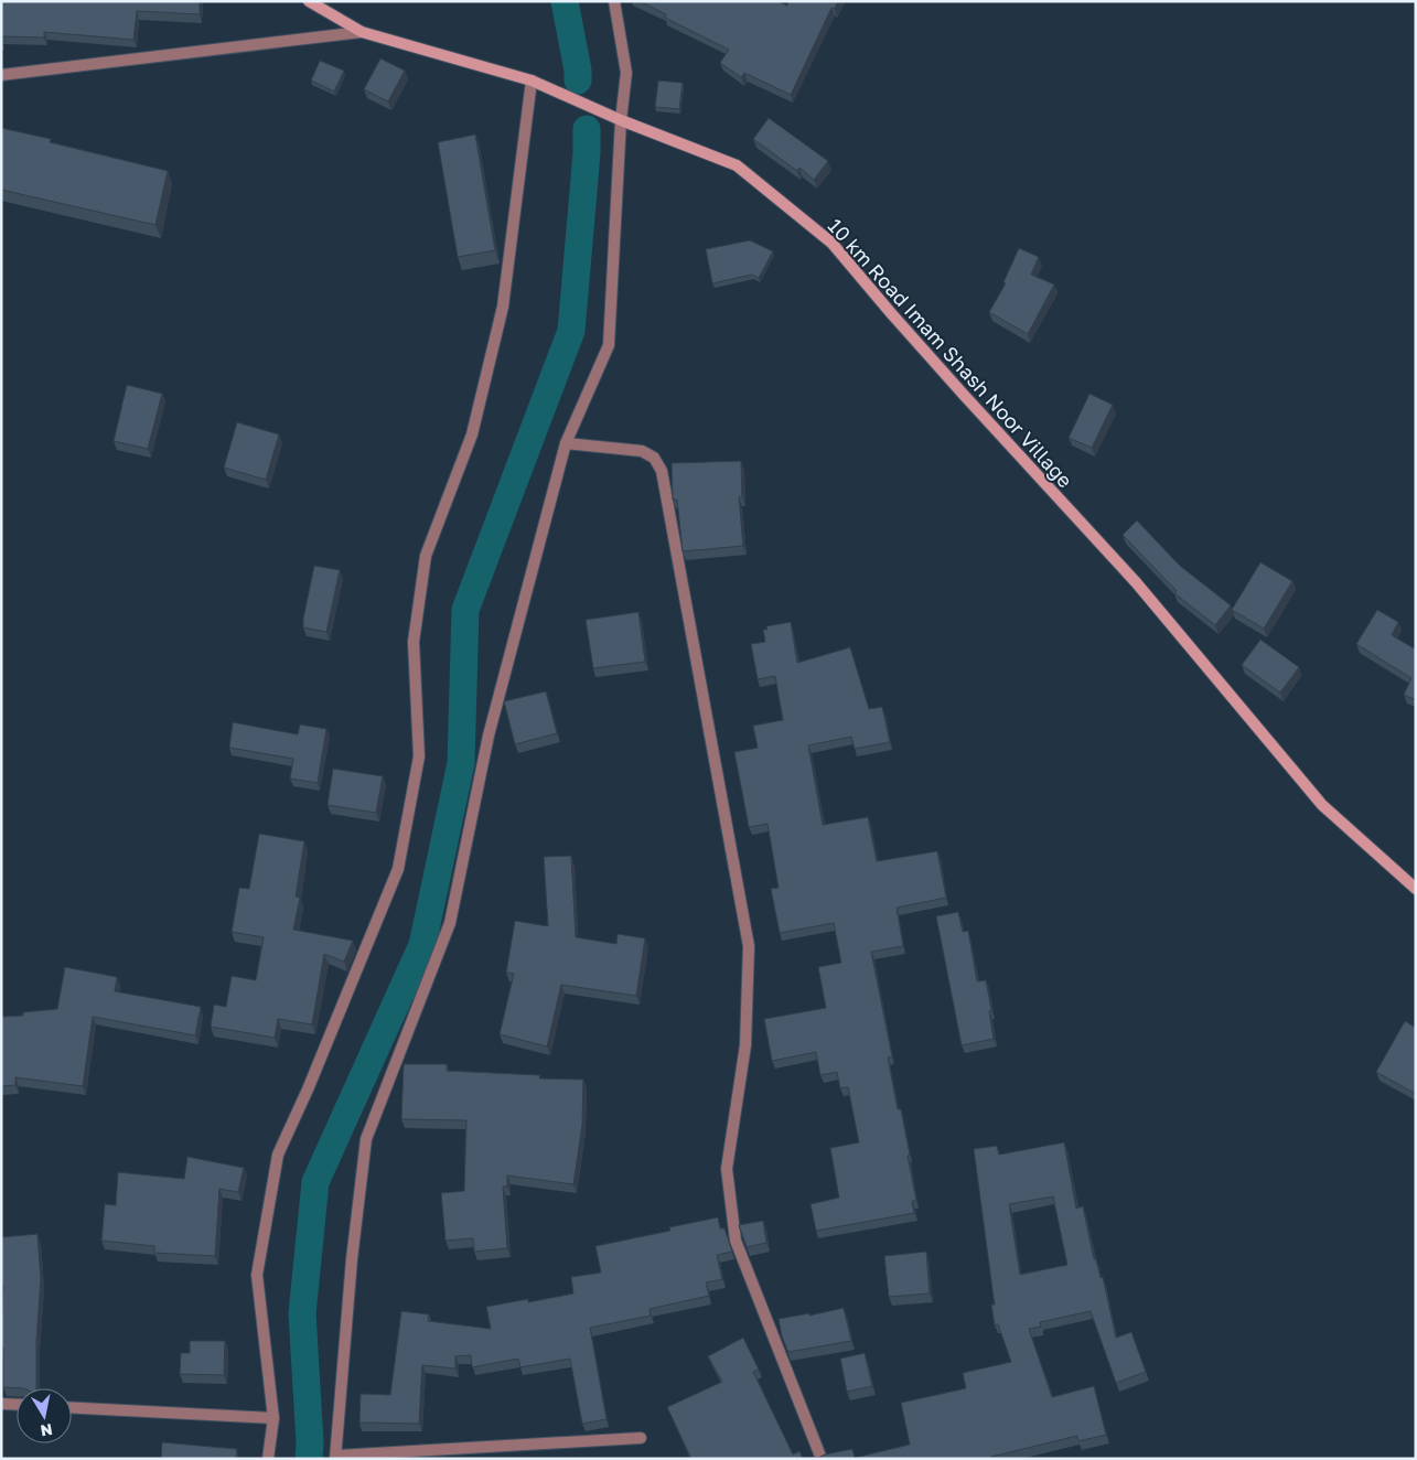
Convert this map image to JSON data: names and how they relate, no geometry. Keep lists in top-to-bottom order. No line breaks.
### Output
{"streets":{"street":["10 km Road Imam Shash Noor Village"]},"north":"bottom"}
